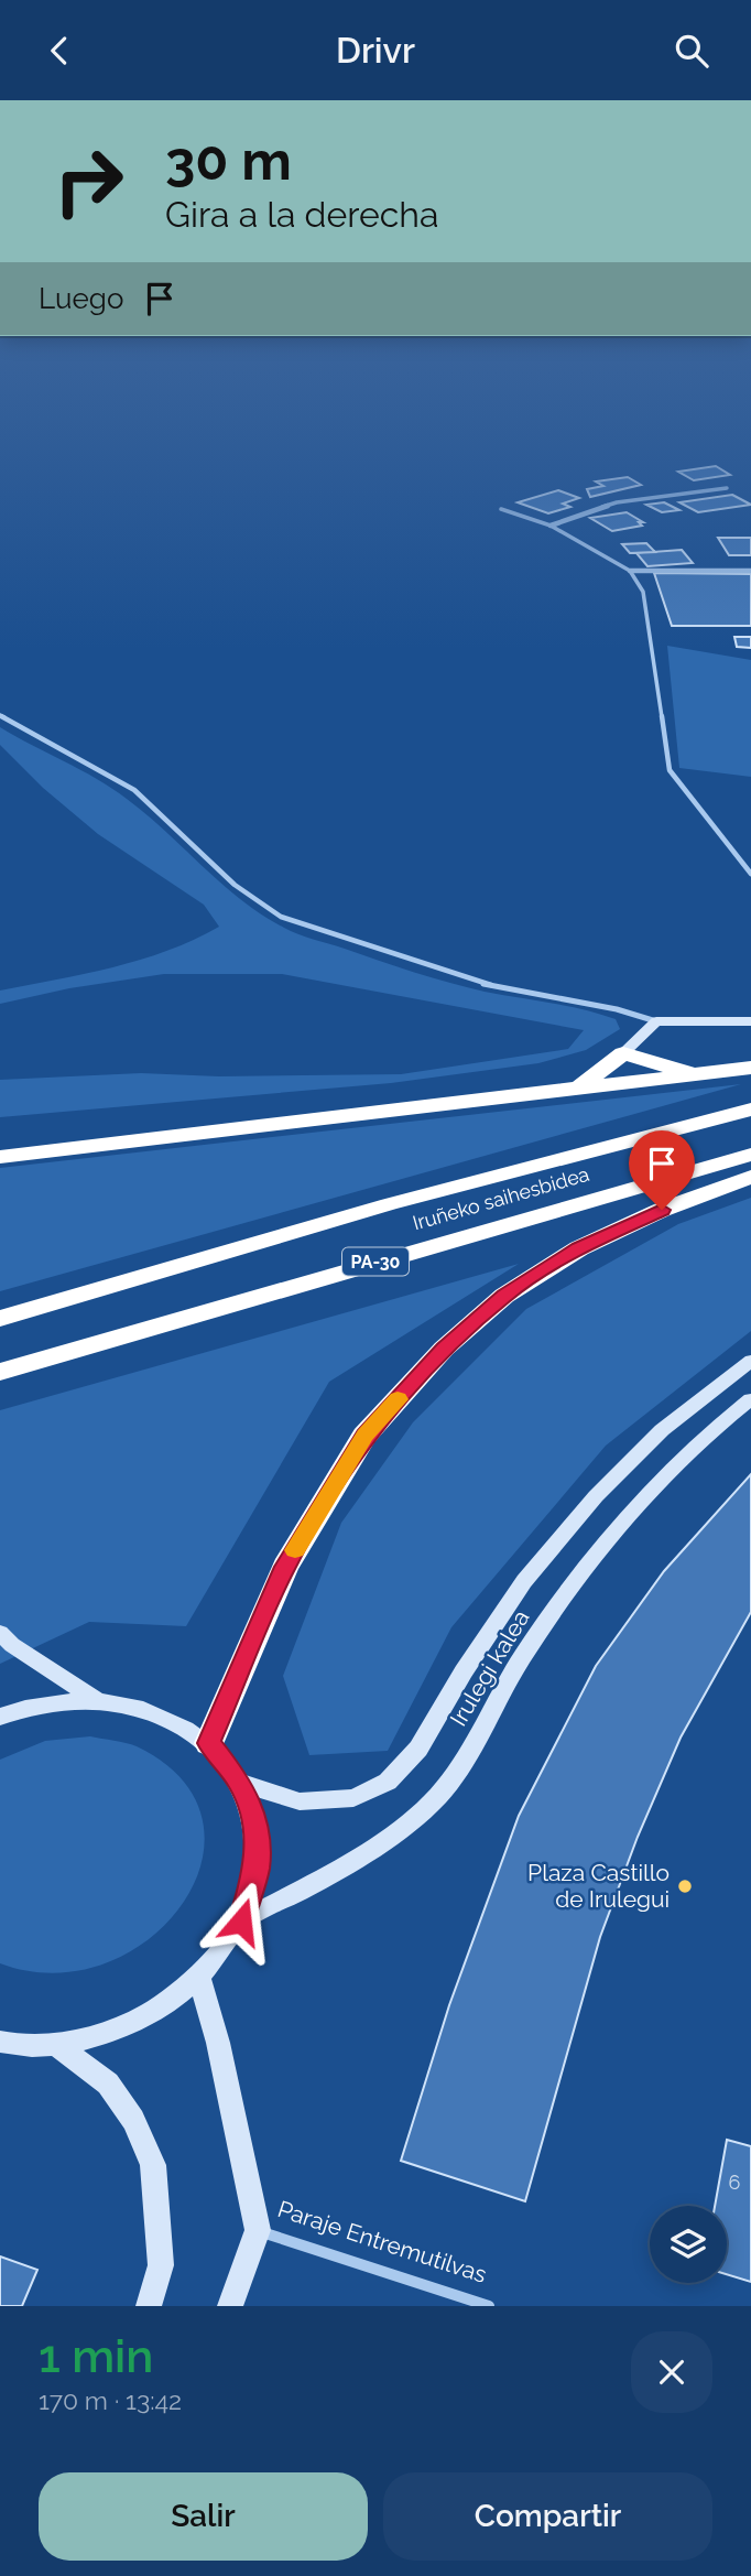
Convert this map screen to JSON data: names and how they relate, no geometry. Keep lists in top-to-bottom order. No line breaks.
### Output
{"streets":{"highway":["Iruñeko saihesbidea","PA-30"],"street":["Irulegi kalea","Paraje Entremutilvas"]},"places":["Plaza Castillo de Irulegui"],"house_numbers":["6"],"page":{"header":"Drivr","turn":["30 m","Gira a la derecha"],"then":"Luego","heading":["1 min","170 m · 13:42"],"buttons":["Salir","Compartir"]}}
